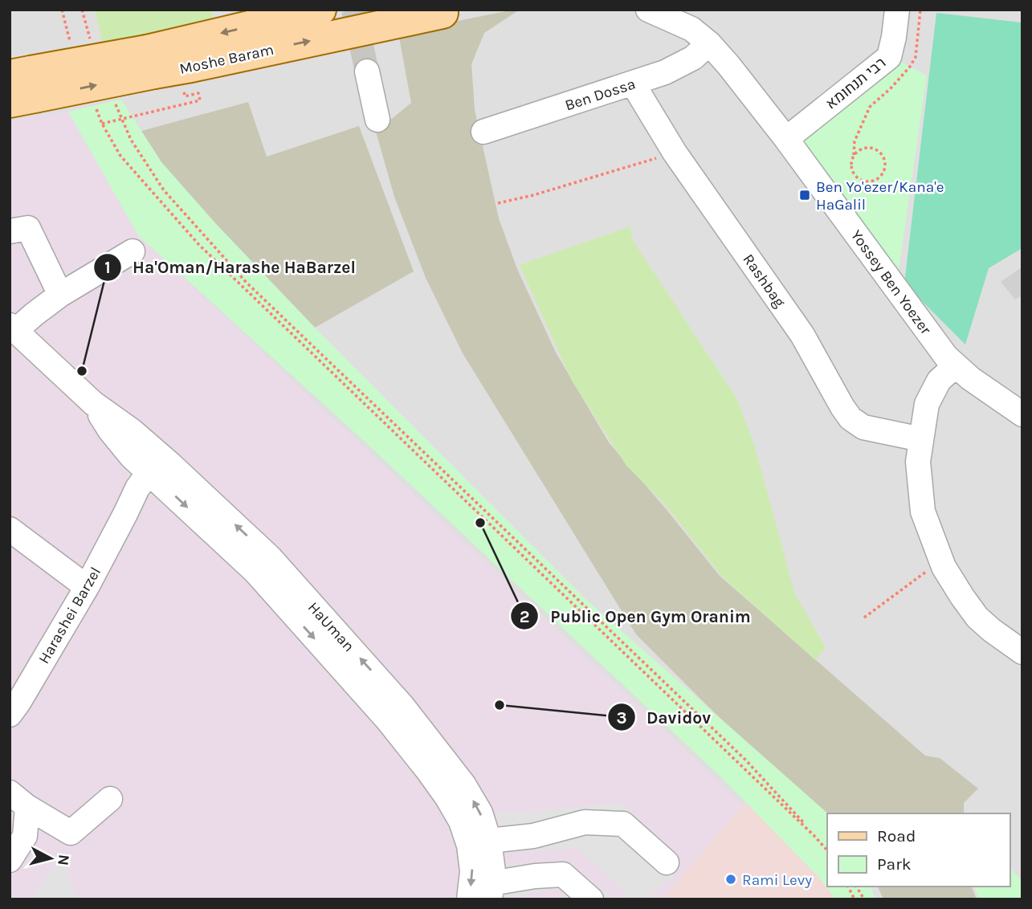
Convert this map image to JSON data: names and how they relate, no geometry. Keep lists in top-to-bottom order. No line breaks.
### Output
{"streets":{"main road":["Moshe Baram"],"street":["רבי תנחומא","Ben Dossa","Rashbag","Yossey Ben Yoezer","Harashei Barzel","HaUman"]},"crossings":[["רבי תנחומא","Yossey Ben Yoezer"],["Ben Dossa","Rashbag"],["Ben Dossa","Yossey Ben Yoezer"],["Harashei Barzel","HaUman"]],"places":{"transit":["Ben Yo'ezer/Kana'e HaGalil"],"other":["Ha'Oman/Harashe HaBarzel","Public Open Gym Oranim","Davidov","Rami Levy"]},"legend":["Road","Park"],"north":"right"}
